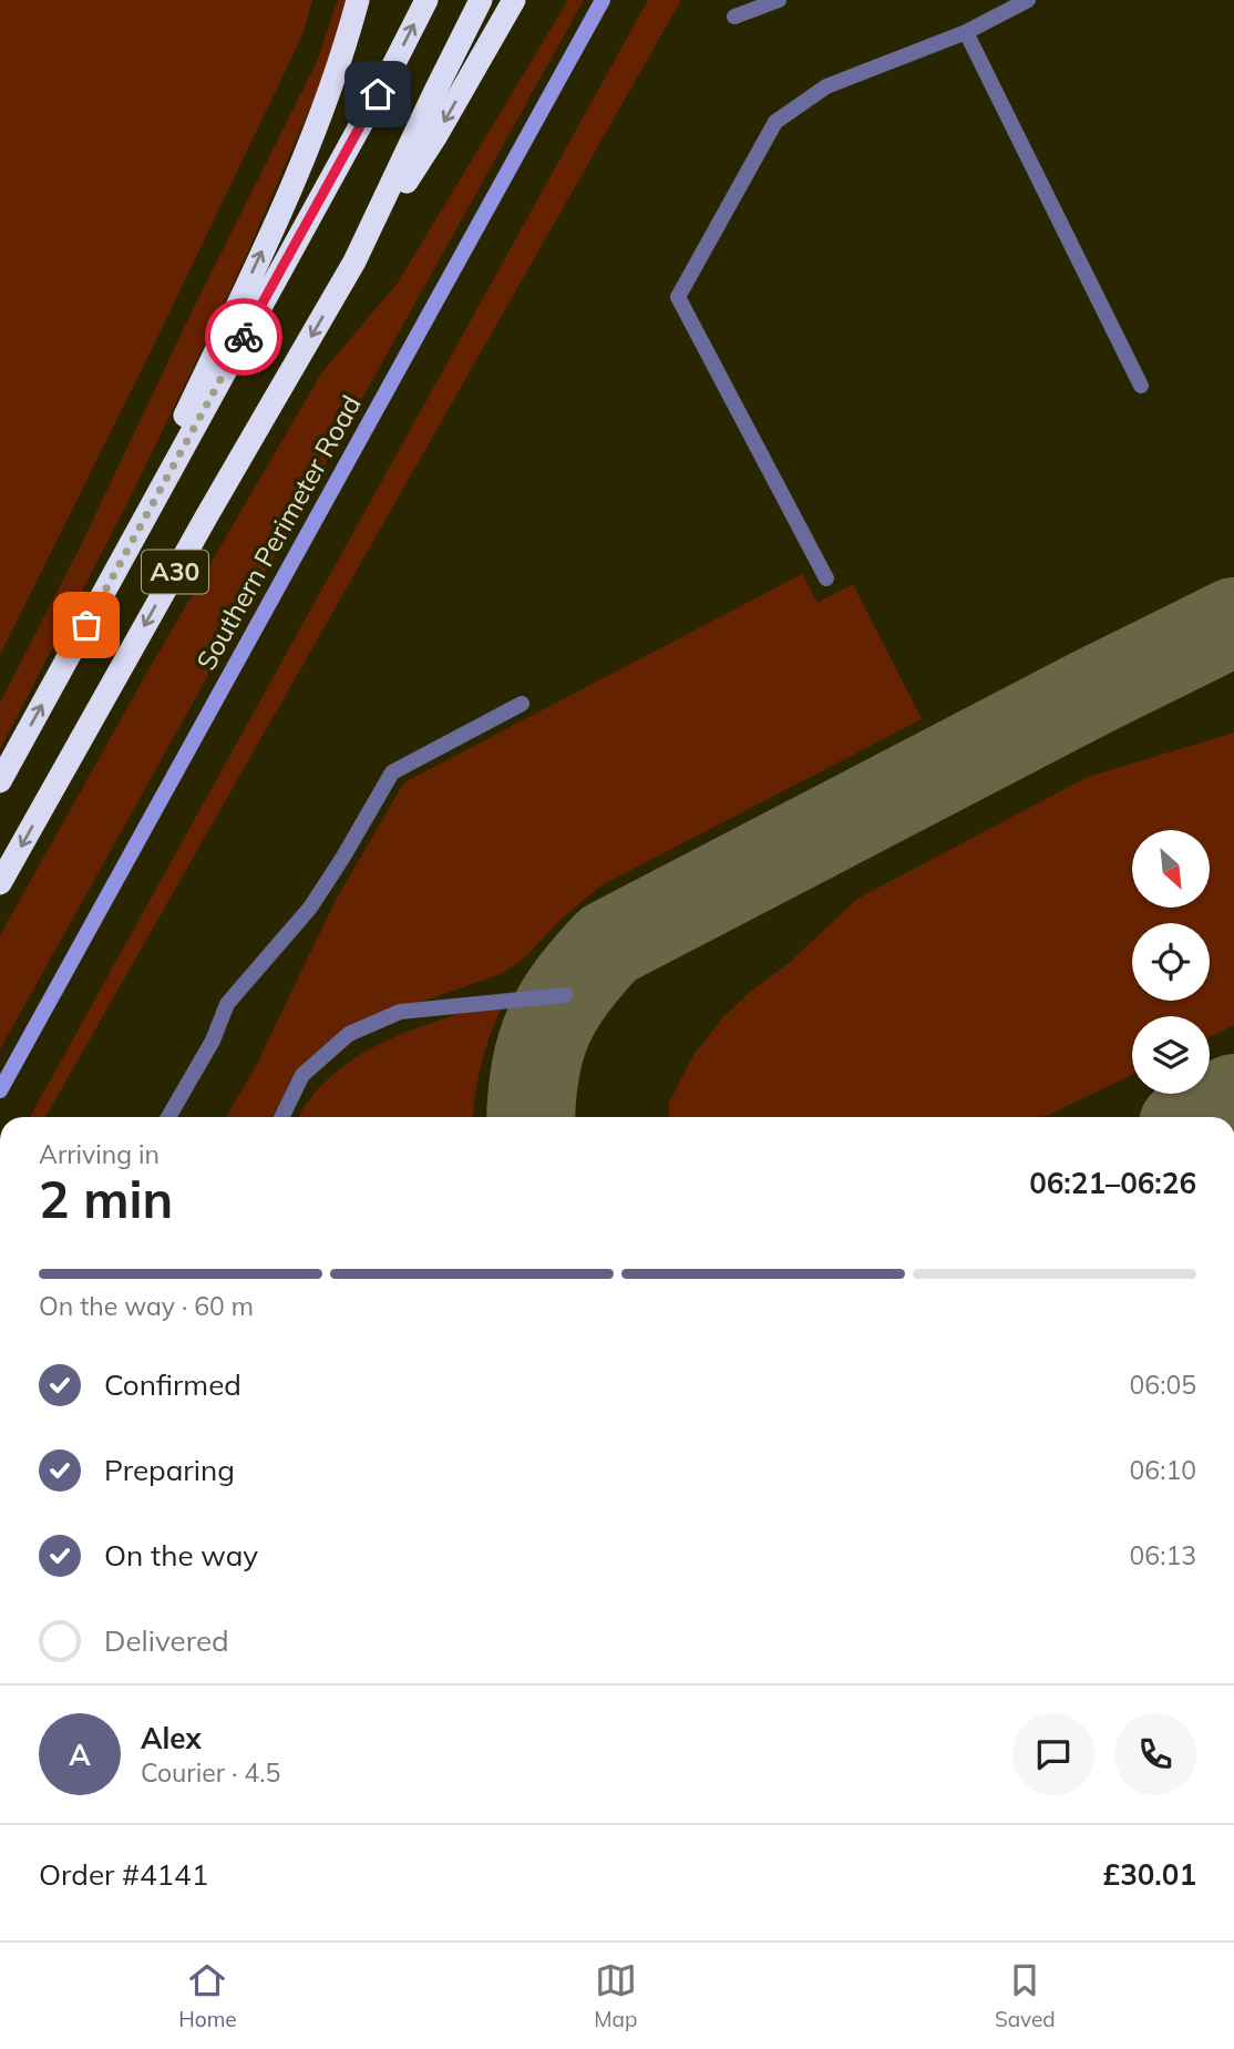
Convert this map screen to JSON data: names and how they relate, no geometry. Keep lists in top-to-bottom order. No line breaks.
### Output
{"streets":{"highway":["A30"],"street":["Southern Perimeter Road"]},"north":"bottom right","page":{"heading":["2 min","Arriving in","06:21–06:26"],"panel":["Alex","Courier · 4.5","Order #4141","£30.01"],"bar":"On the way · 60 m","list":[["Confirmed","06:05"],["Preparing","06:10"],["On the way","06:13"],"Delivered"],"round":"A","tabs":["Home","Map","Saved"]}}
